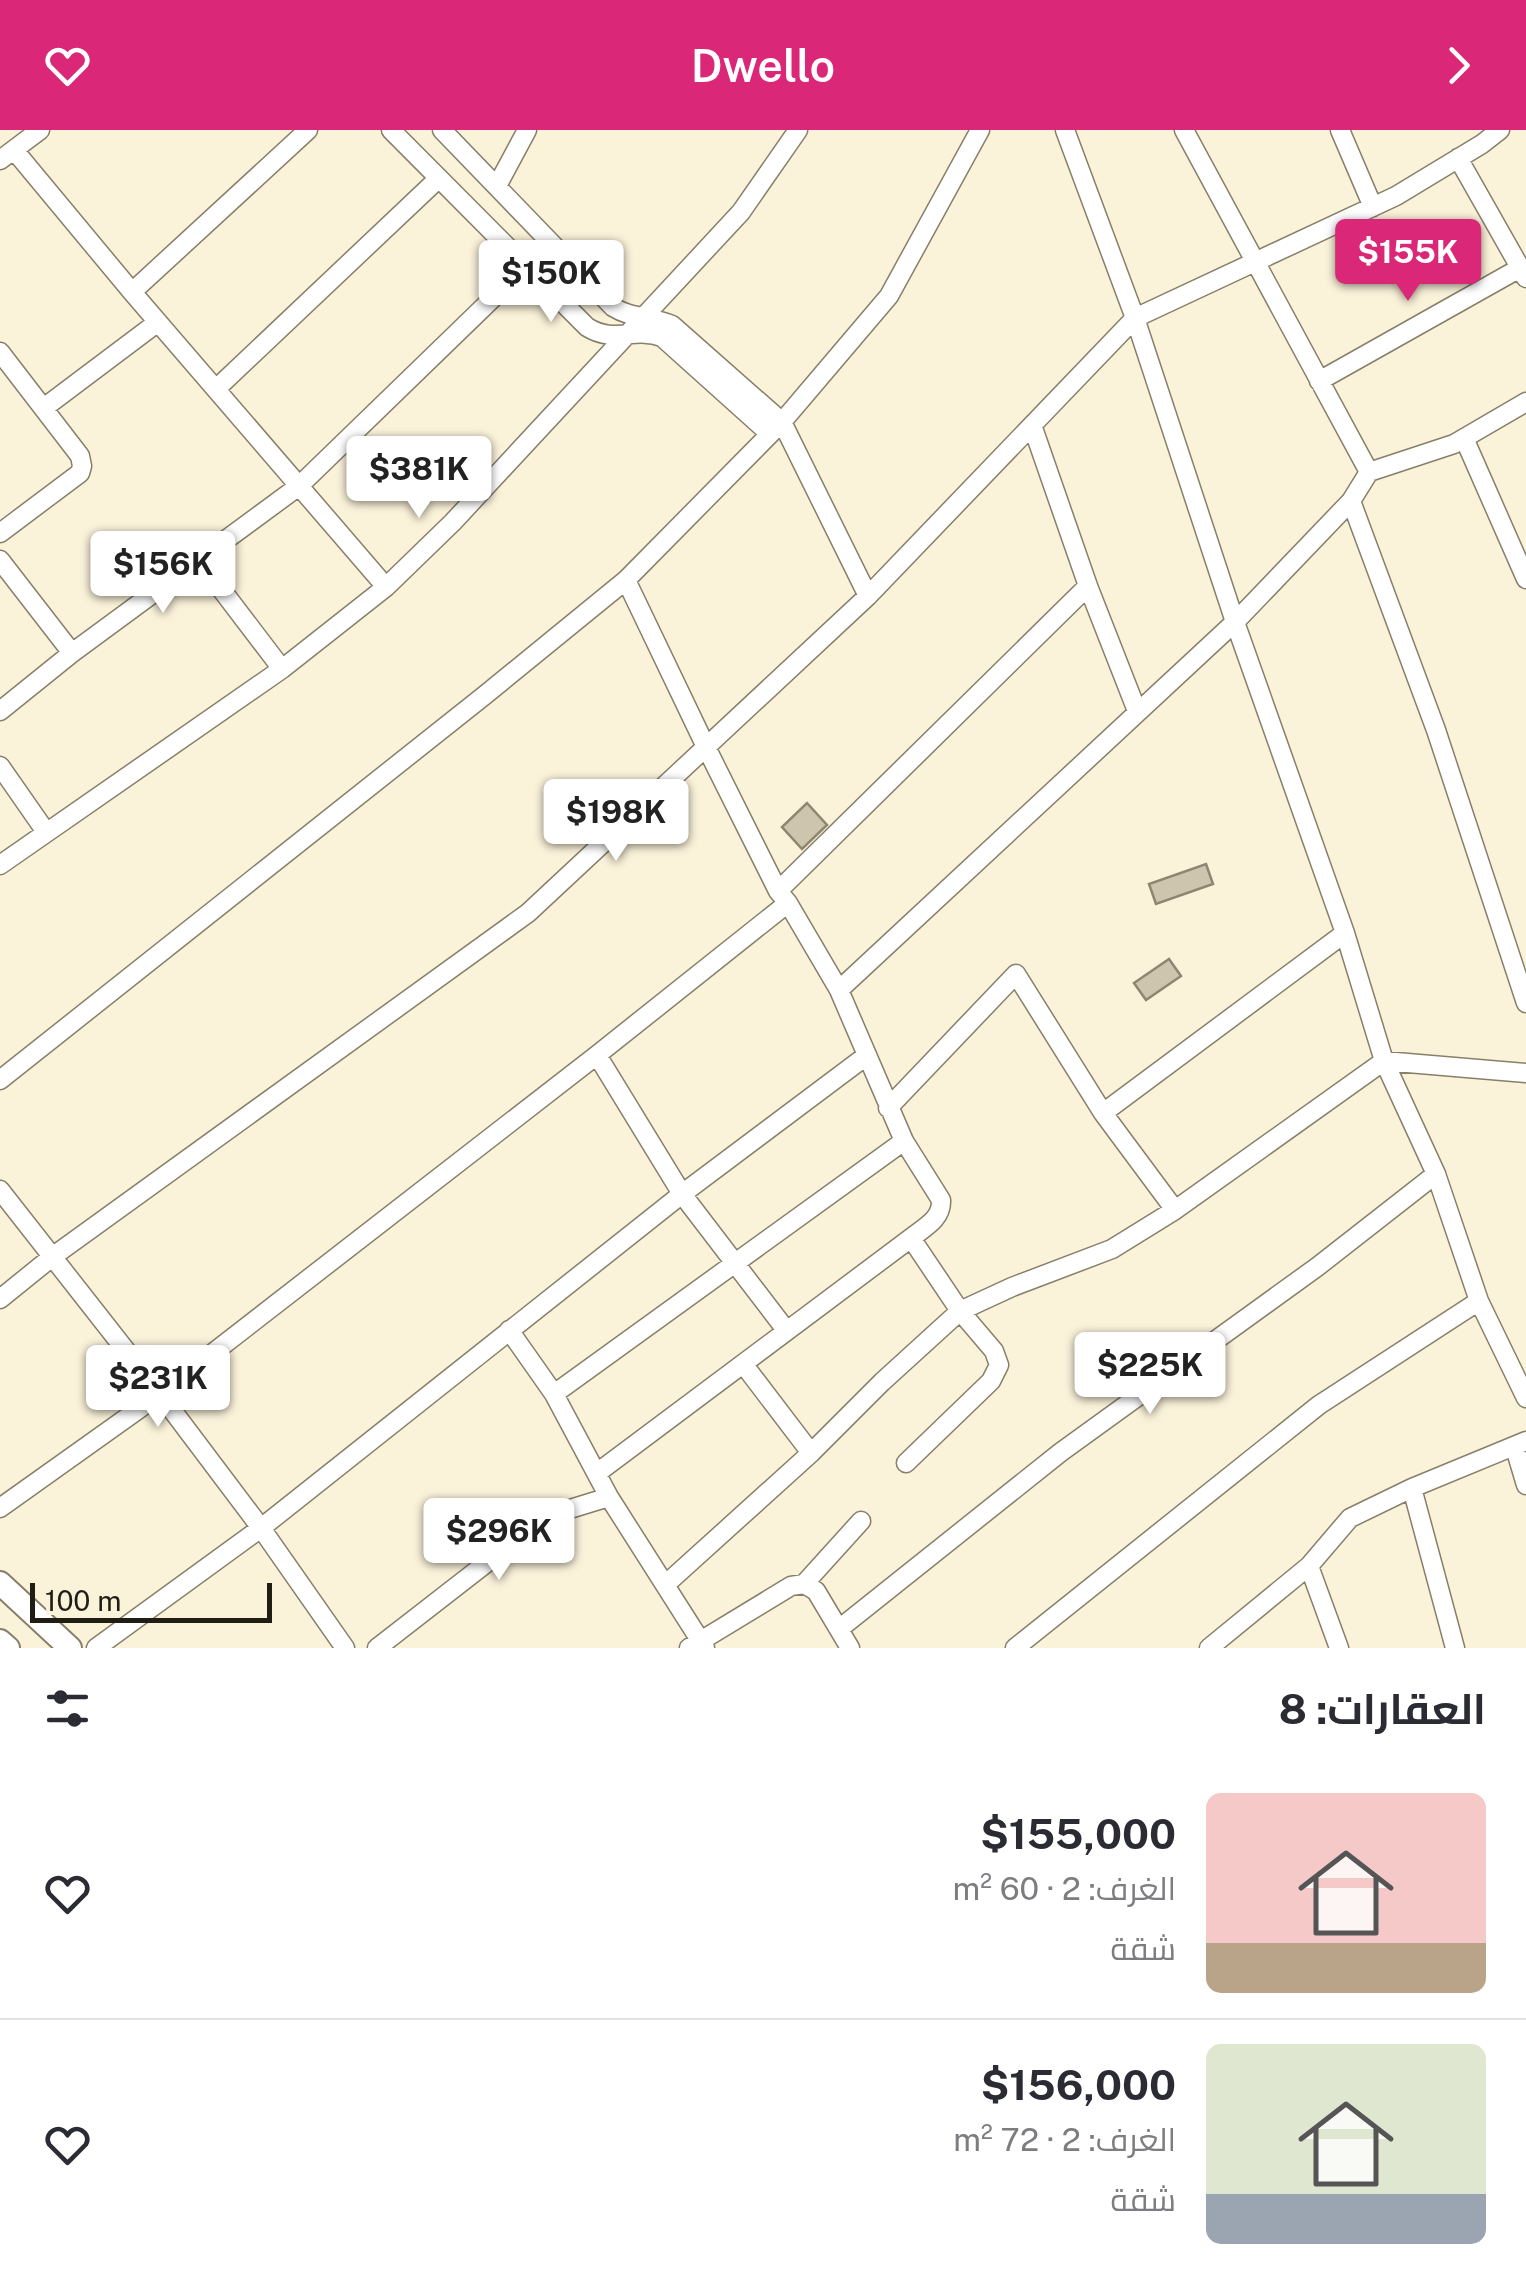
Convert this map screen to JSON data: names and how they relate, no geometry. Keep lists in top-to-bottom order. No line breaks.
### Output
{"scale_bar":"100 m","page":{"header":"Dwello","price":["$155K","$150K","$381K","$156K","$198K","$225K","$231K","$296K"],"scale":"100 m","heading":"العقارات: 8","list":[{"name":"$155,000","note":"الغرف: 2 · 60 m² · شقة"},{"name":"$156,000","note":"الغرف: 2 · 72 m² · شقة"}]}}
